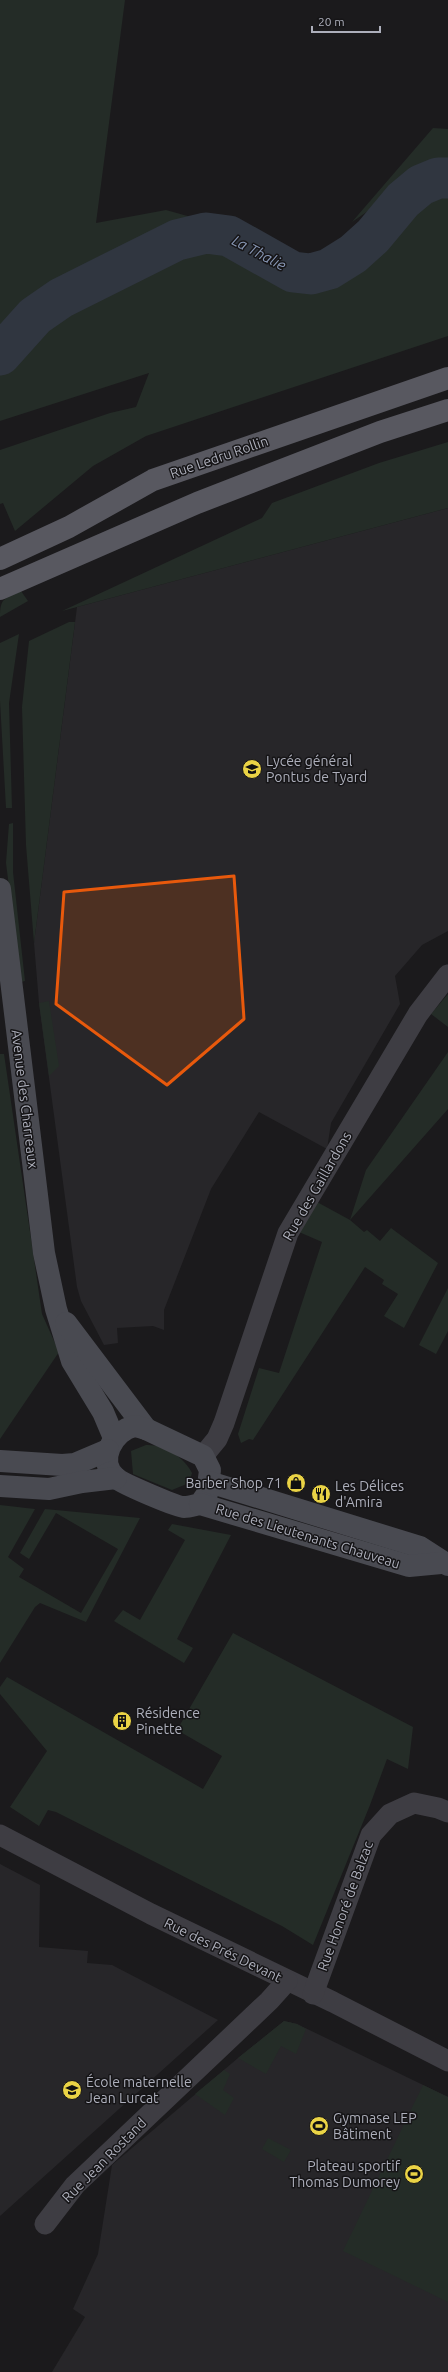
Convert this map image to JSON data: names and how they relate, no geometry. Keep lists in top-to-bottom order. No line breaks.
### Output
{"streets":{"main road":["Rue Ledru Rollin"],"street":["Avenue des Charreaux","Rue des Gaillardons","Rue des Lieutenants Chauveau","Rue Honoré de Balzac","Rue des Prés Devant","Rue Jean Rostand"]},"crossings":[["Rue Honoré de Balzac","Rue des Prés Devant"],["Rue des Prés Devant","Rue Jean Rostand"]],"water":["La Thalie"],"places":{"school or university":["Lycée général Pontus de Tyard","École maternelle Jean Lurcat"],"shop":["Barber Shop 71"],"restaurant":["Les Délices d'Amira"],"building":["Résidence Pinette"],"sports":["Gymnase LEP Bâtiment","Plateau sportif Thomas Dumorey"]},"scale_bar":"20 m"}
